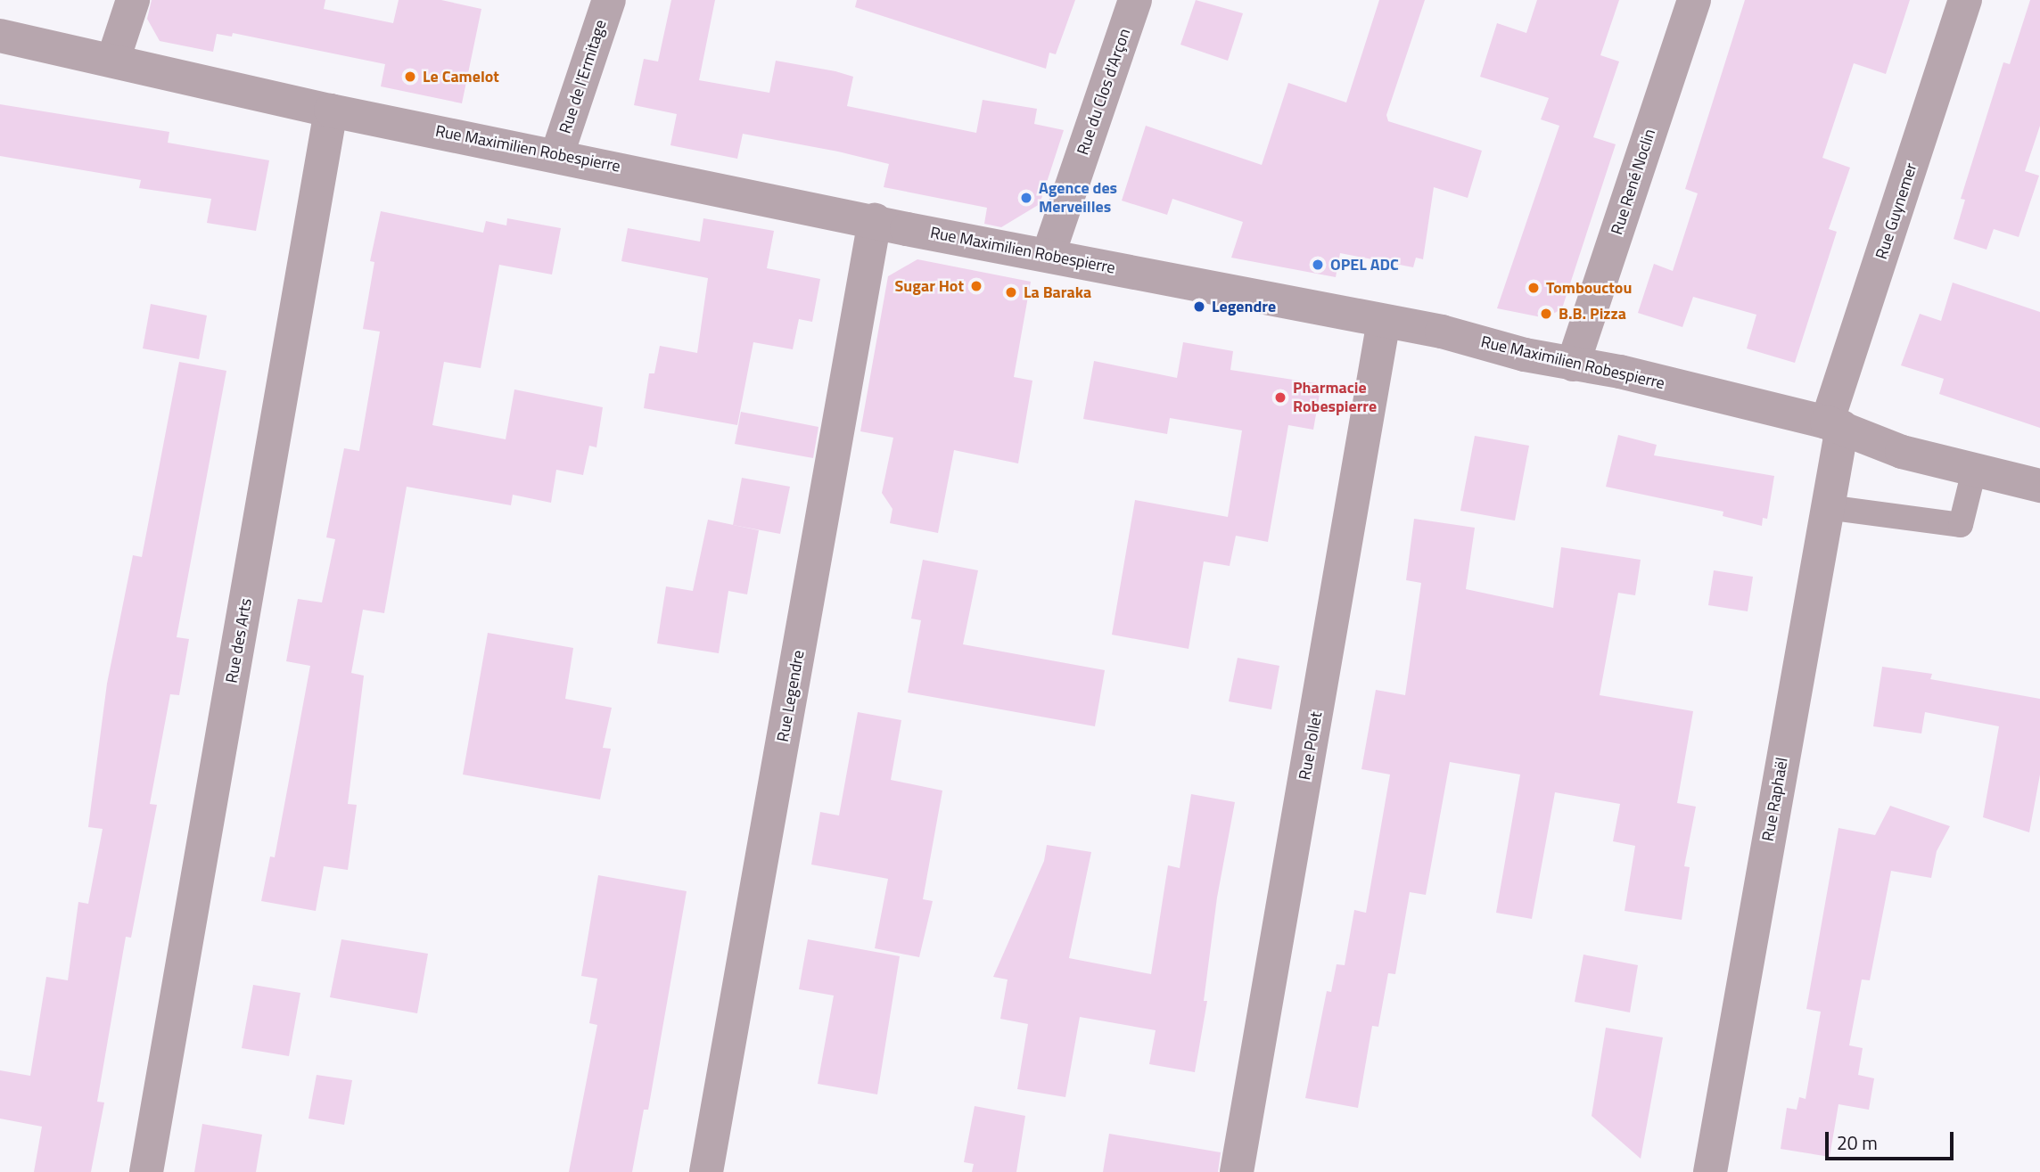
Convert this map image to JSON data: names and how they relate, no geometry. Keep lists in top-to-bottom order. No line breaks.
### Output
{"streets":{"street":["Rue de l'Ermitage","Rue du Clos d'Arçon","Rue Maximilien Robespierre","Rue René Noclin","Rue Guynemer","Rue des Arts","Rue Legendre","Rue Pollet","Rue Raphaël"]},"crossings":[["Rue de l'Ermitage","Rue Maximilien Robespierre"],["Rue du Clos d'Arçon","Rue Maximilien Robespierre"],["Rue Maximilien Robespierre","Rue René Noclin"],["Rue Maximilien Robespierre","Rue Guynemer"],["Rue Maximilien Robespierre","Rue des Arts"],["Rue Maximilien Robespierre","Rue Legendre"],["Rue Maximilien Robespierre","Rue Pollet"],["Rue Maximilien Robespierre","Rue Raphaël"],["Rue Guynemer","Rue Raphaël"]],"places":["Le Camelot","Agence des Merveilles","OPEL ADC","Sugar Hot","Tombouctou","La Baraka","Legendre","B.B. Pizza","Pharmacie Robespierre"],"scale_bar":"20 m"}
